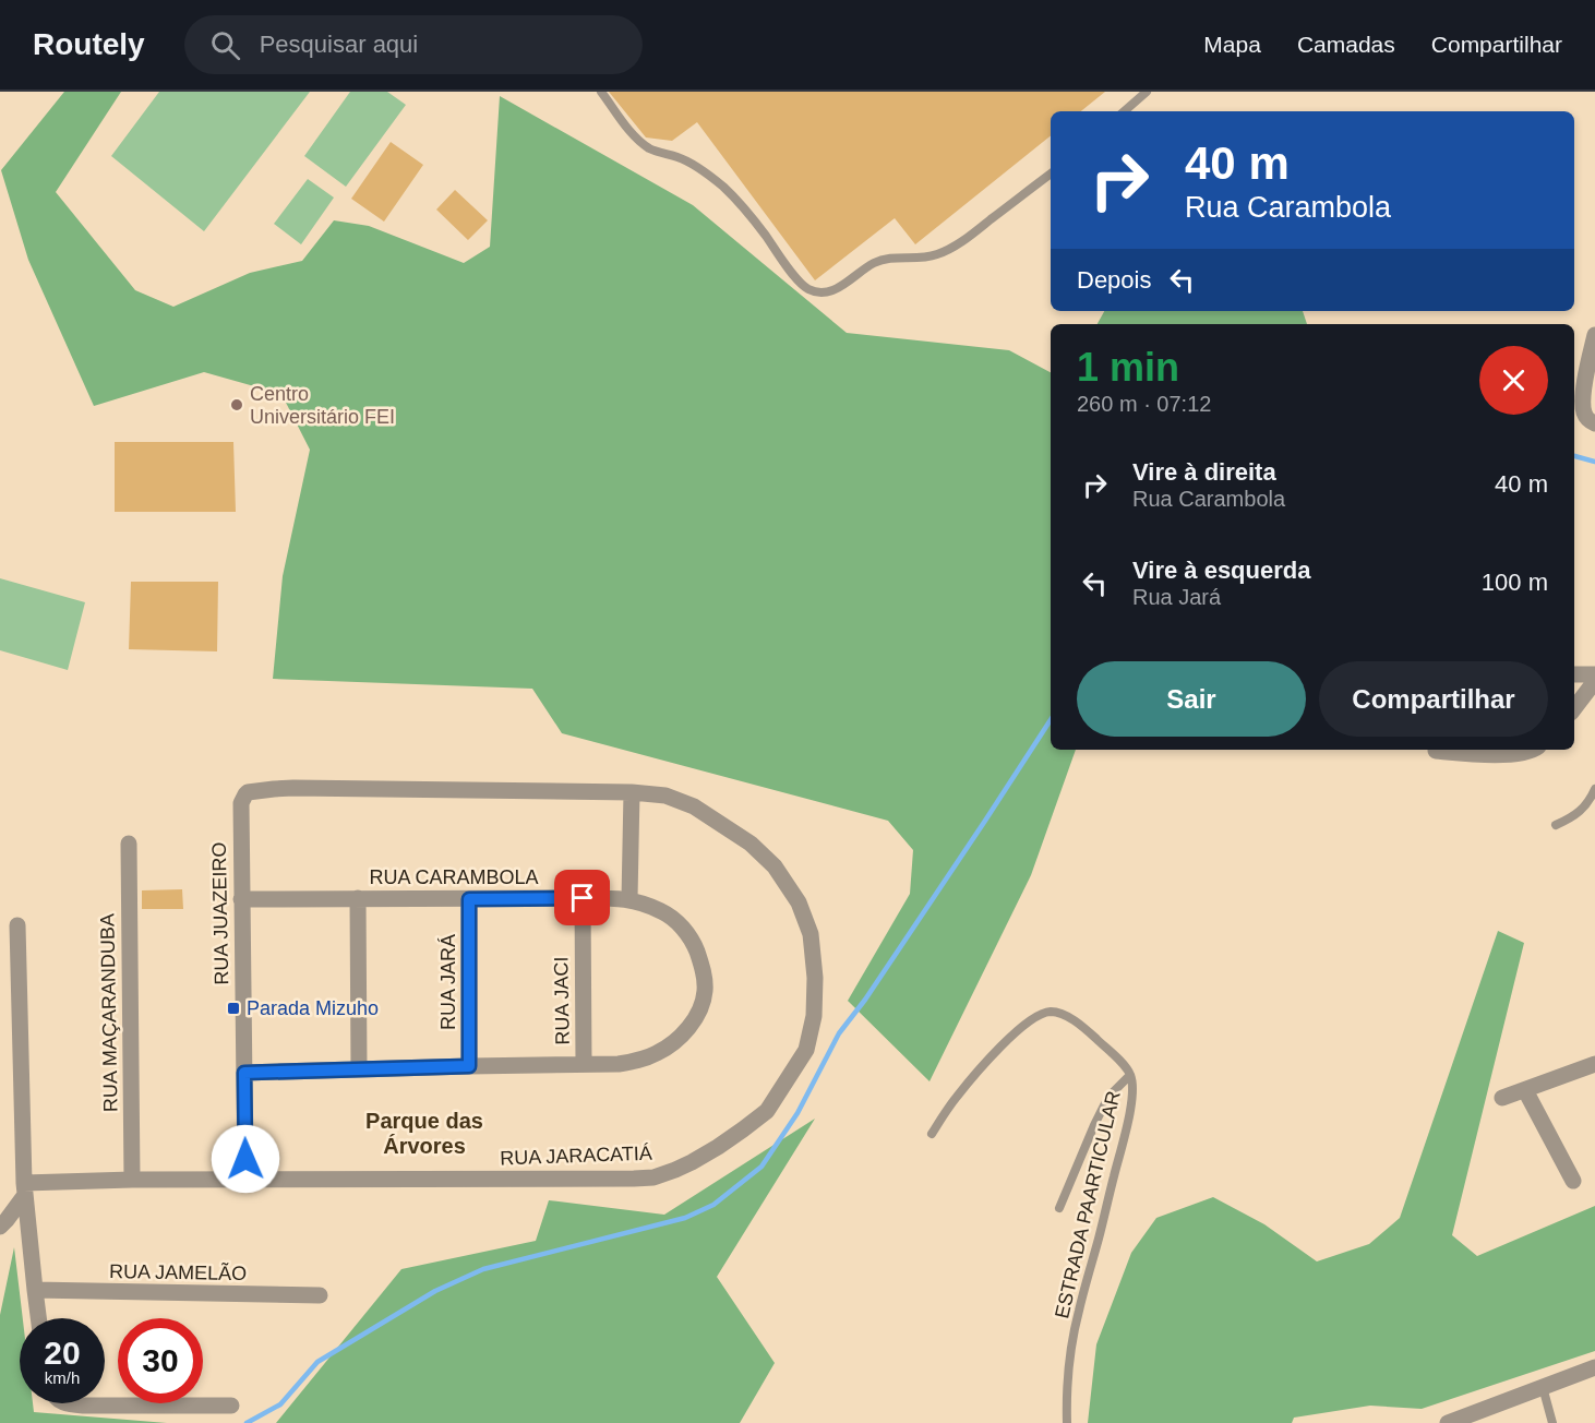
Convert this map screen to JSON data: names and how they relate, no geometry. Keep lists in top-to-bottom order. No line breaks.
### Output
{"streets":{"street":["RUA CARAMBOLA","RUA JUAZEIRO","RUA JARÁ","RUA JACI","RUA MAÇARANDUBA","RUA JARACATIÁ","RUA JAMELÃO"],"lane":["ESTRADA PAARTICULAR"]},"crossings":[["RUA CARAMBOLA","RUA JUAZEIRO"],["RUA CARAMBOLA","RUA JARÁ"],["RUA CARAMBOLA","RUA JACI"],["RUA JUAZEIRO","RUA JARACATIÁ"],["RUA MAÇARANDUBA","RUA JARACATIÁ"]],"districts":["Parque das Árvores"],"places":{"other":["Centro Universitário FEI"],"transit":["Parada Mizuho"]},"page":{"header":"Routely","search":"Pesquisar aqui","nav":["Mapa","Camadas","Compartilhar"],"turn":["40 m","Rua Carambola"],"then":"Depois","heading":["1 min","260 m · 07:12"],"list":[{"name":"Vire à direita","note":"Rua Carambola","value":"40 m"},{"name":"Vire à esquerda","note":"Rua Jará","value":"100 m"}],"buttons":["Sair","Compartilhar"],"speed":"20 km/h","limit":"30"}}
